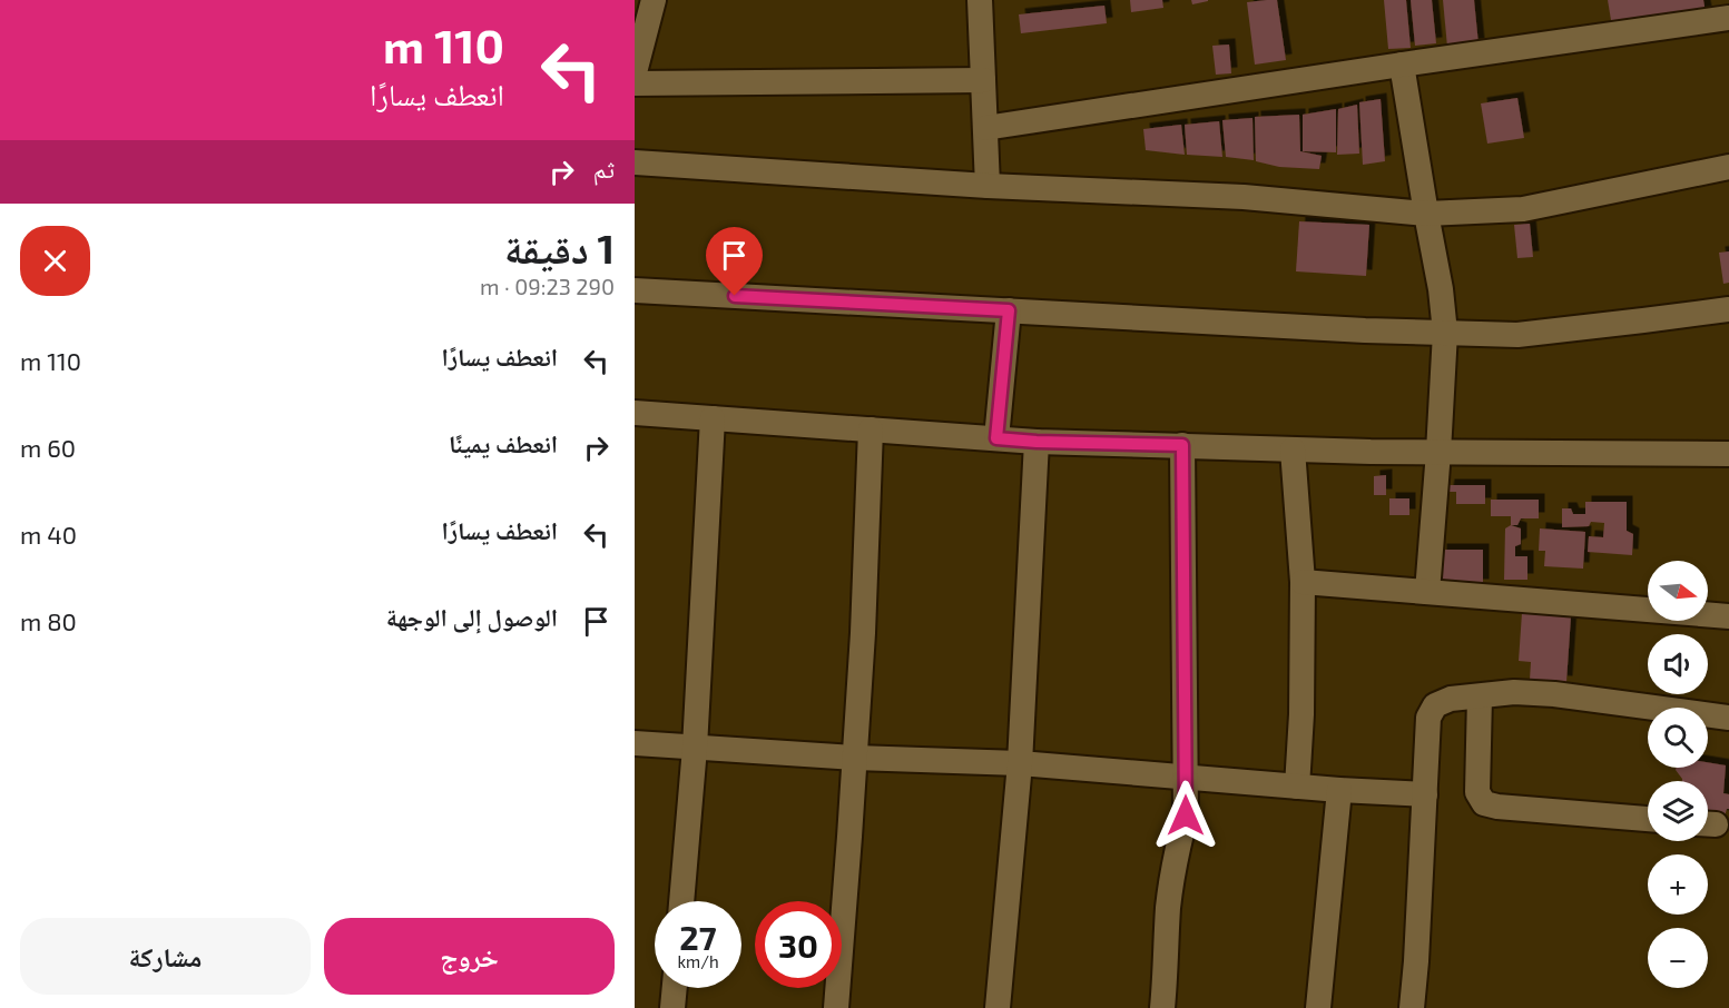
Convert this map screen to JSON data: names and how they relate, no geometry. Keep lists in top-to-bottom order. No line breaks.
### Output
{"north":"right","page":{"turn":["110 m","انعطف يسارًا"],"then":"ثم","heading":["1 دقيقة","290 m · 09:23"],"list":[{"name":"انعطف يسارًا","value":"110 m"},{"name":"انعطف يمينًا","value":"60 m"},{"name":"انعطف يسارًا","value":"40 m"},{"name":"الوصول إلى الوجهة","value":"80 m"}],"map_buttons":["+","−"],"speed":"27 km/h","limit":"30","buttons":["خروج","مشاركة"]}}
